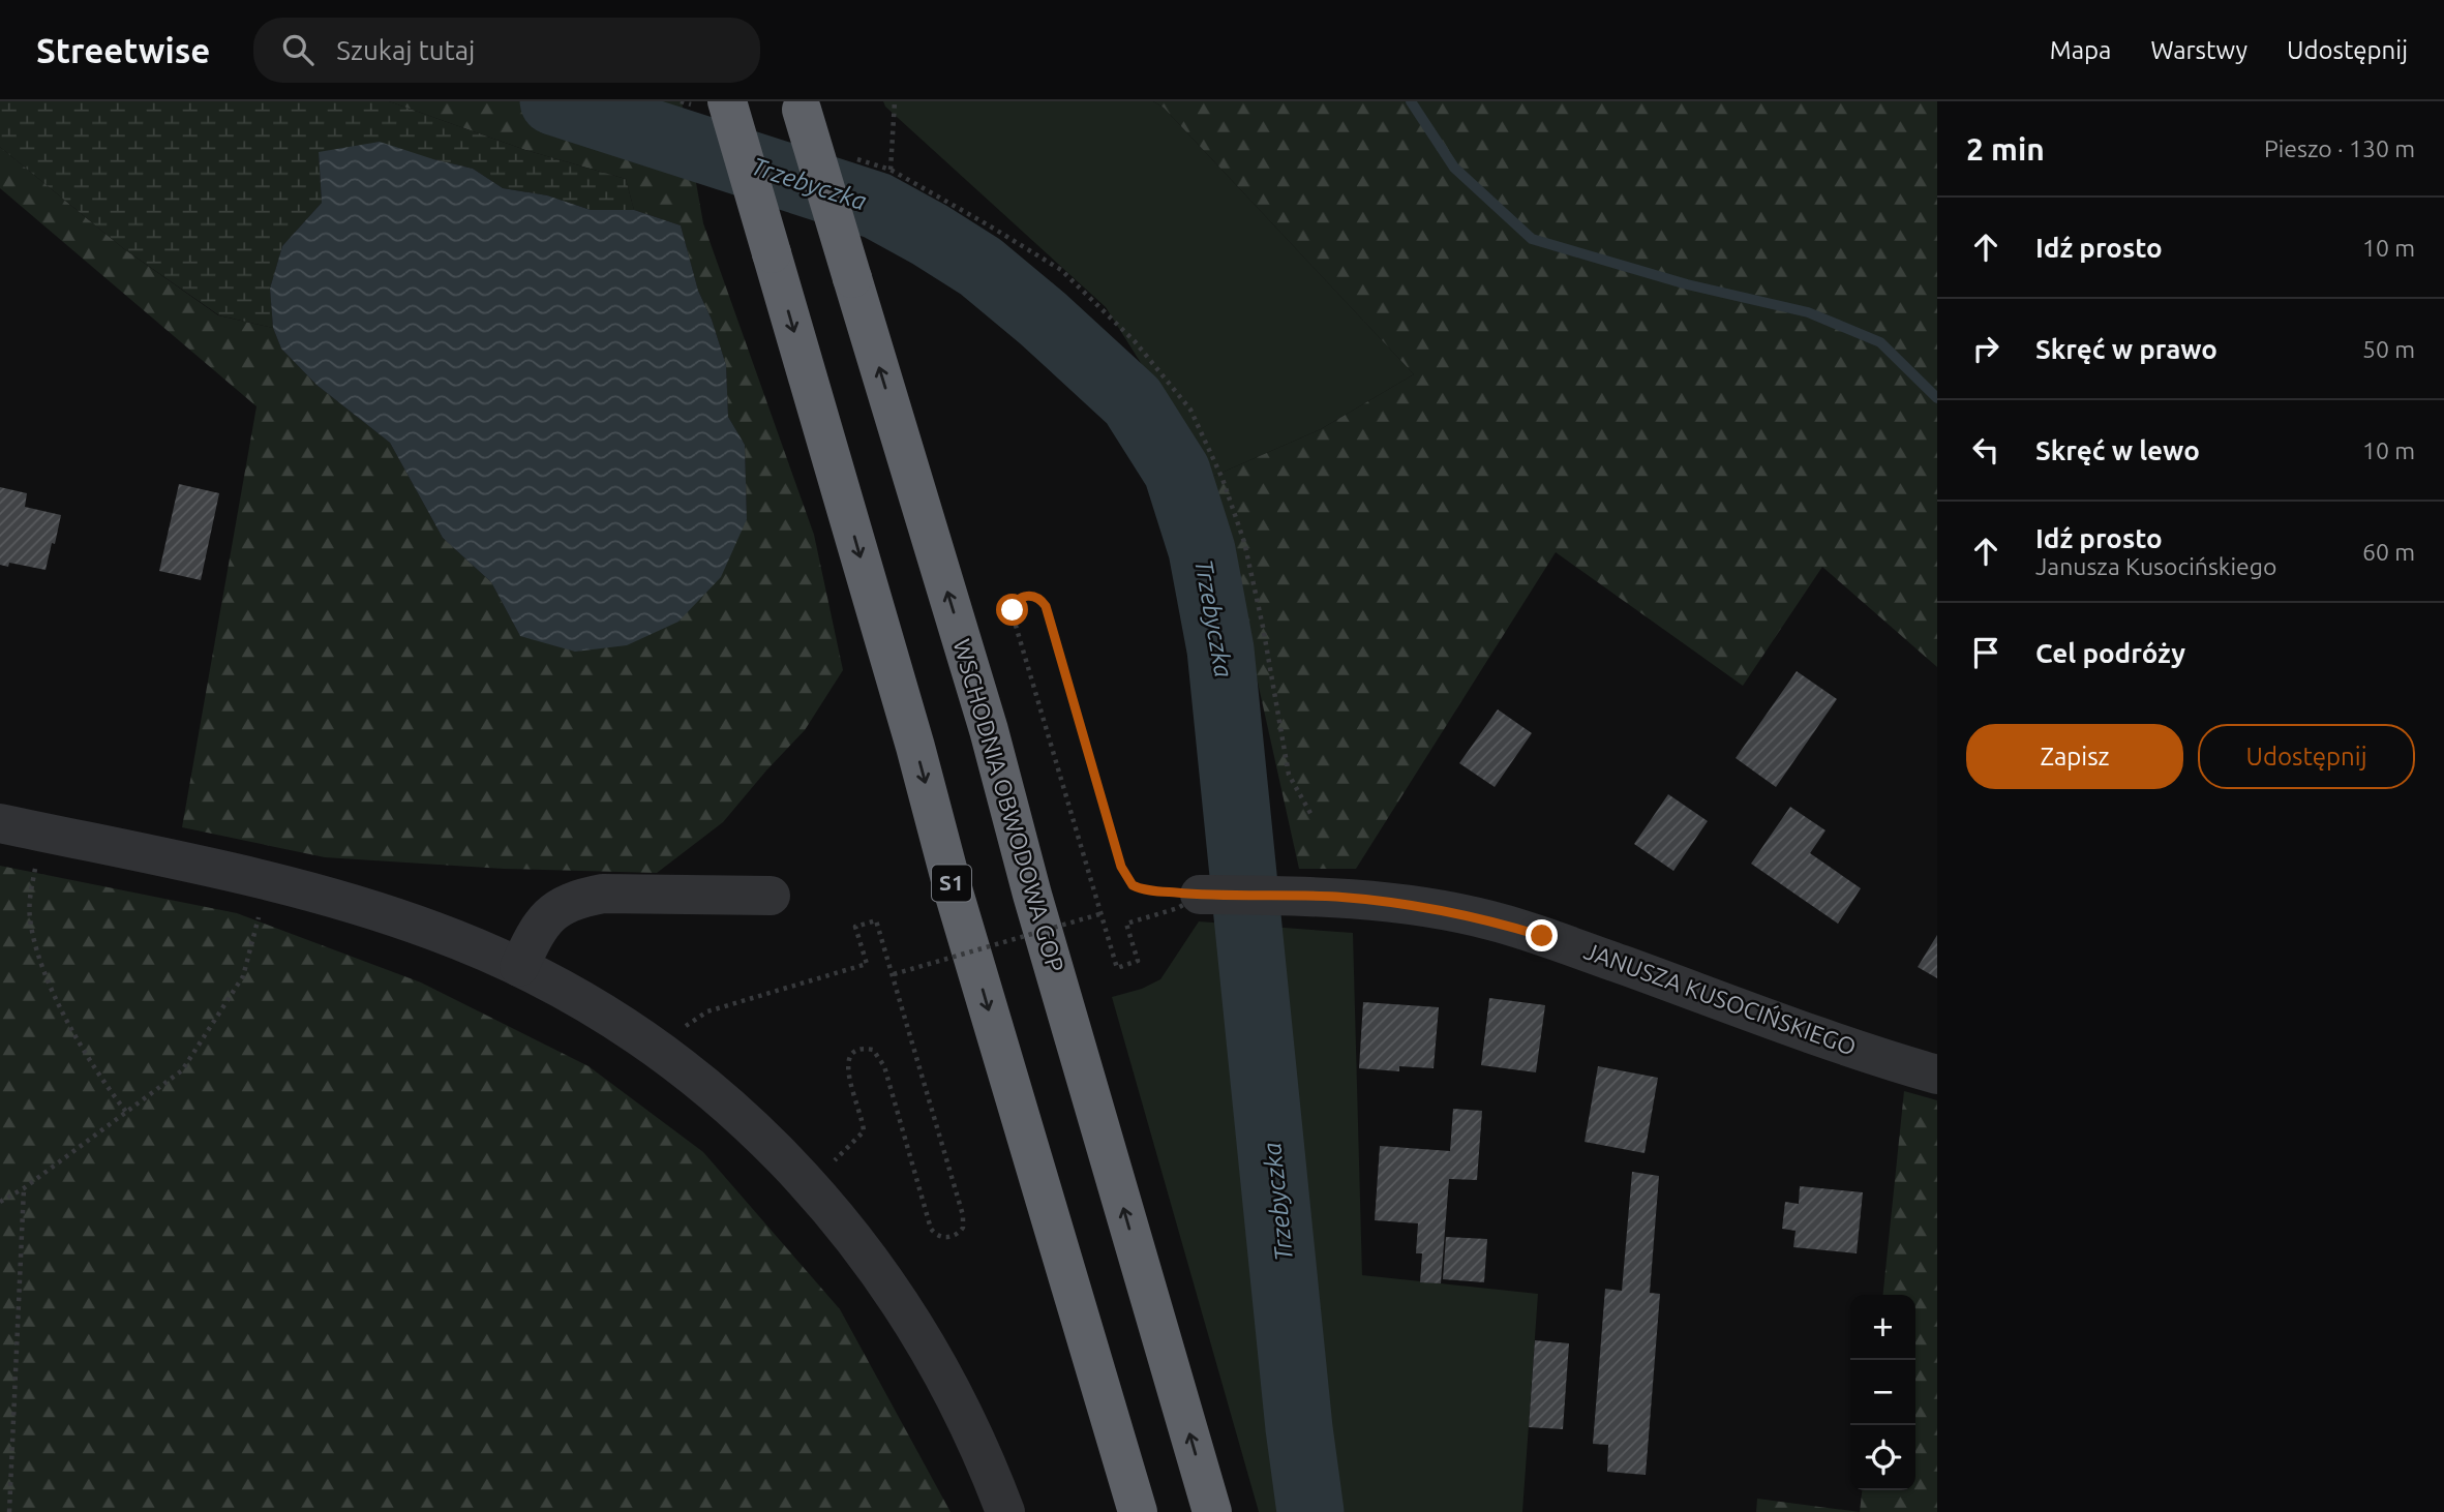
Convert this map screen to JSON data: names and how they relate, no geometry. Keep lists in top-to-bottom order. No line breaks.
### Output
{"streets":{"highway":["WSCHODNIA OBWODOWA GOP","S1"],"street":["JANUSZA KUSOCIŃSKIEGO"]},"water":["Trzebyczka"],"page":{"header":"Streetwise","search":"Szukaj tutaj","nav":["Mapa","Warstwy","Udostępnij"],"heading":["2 min","Pieszo · 130 m"],"list":[["Idź prosto","10 m"],["Skręć w prawo","50 m"],["Skręć w lewo","10 m"],["Idź prosto","Janusza Kusocińskiego","60 m"],"Cel podróży"],"buttons":["Zapisz","Udostępnij"],"map_buttons":["+","−"]}}
